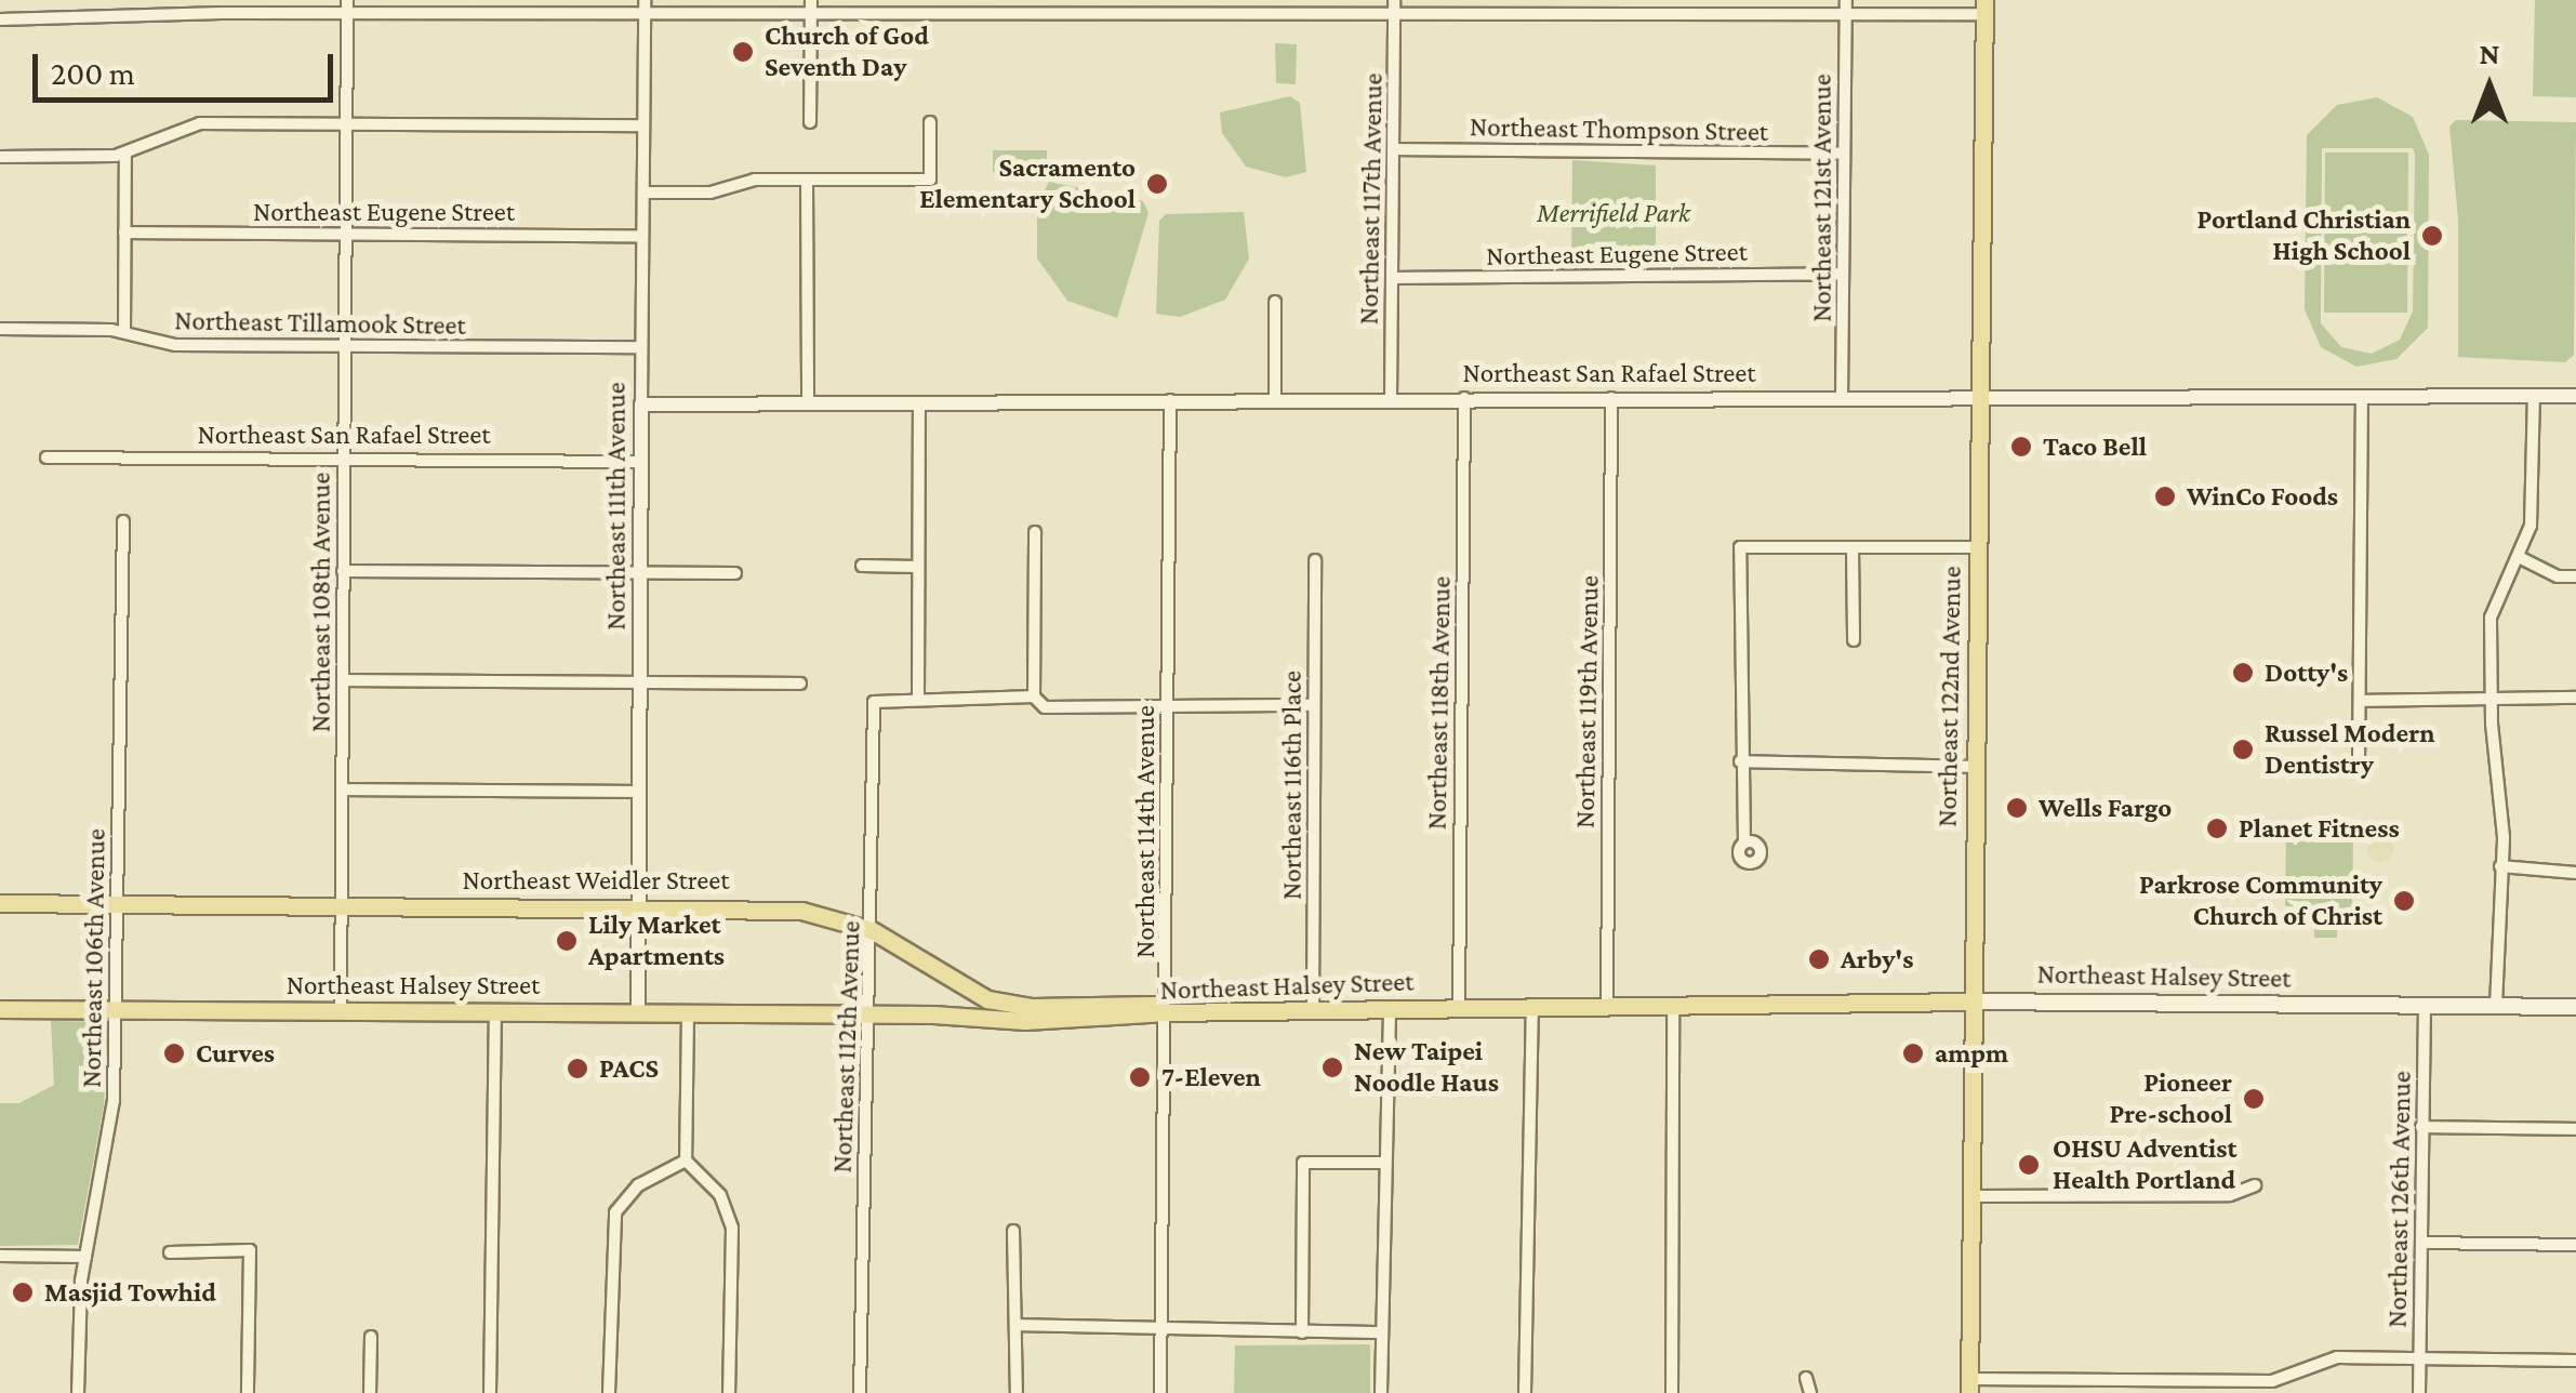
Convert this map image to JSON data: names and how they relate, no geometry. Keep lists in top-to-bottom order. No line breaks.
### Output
{"streets":{"main road":["Northeast 122nd Avenue","Northeast Weidler Street","Northeast Halsey Street"],"street":["Northeast Thompson Street","Northeast 121st Avenue","Northeast 117th Avenue","Northeast Eugene Street","Northeast Tillamook Street","Northeast San Rafael Street","Northeast 111th Avenue","Northeast 108th Avenue","Northeast 119th Avenue","Northeast 118th Avenue","Northeast 116th Place","Northeast 114th Avenue","Northeast 106th Avenue","Northeast 112th Avenue","Northeast 126th Avenue"]},"crossings":[["Northeast Thompson Street","Northeast 121st Avenue"],["Northeast Thompson Street","Northeast 117th Avenue"],["Northeast 121st Avenue","Northeast Eugene Street"],["Northeast 121st Avenue","Northeast San Rafael Street"],["Northeast 117th Avenue","Northeast Eugene Street"],["Northeast 117th Avenue","Northeast San Rafael Street"],["Northeast Eugene Street","Northeast 111th Avenue"],["Northeast Eugene Street","Northeast 108th Avenue"],["Northeast Tillamook Street","Northeast 111th Avenue"],["Northeast Tillamook Street","Northeast 108th Avenue"],["Northeast San Rafael Street","Northeast 111th Avenue"],["Northeast San Rafael Street","Northeast 108th Avenue"],["Northeast San Rafael Street","Northeast 122nd Avenue"],["Northeast San Rafael Street","Northeast 119th Avenue"],["Northeast San Rafael Street","Northeast 118th Avenue"],["Northeast San Rafael Street","Northeast 114th Avenue"],["Northeast 111th Avenue","Northeast Weidler Street"],["Northeast 111th Avenue","Northeast Halsey Street"],["Northeast 108th Avenue","Northeast Weidler Street"],["Northeast 108th Avenue","Northeast Halsey Street"],["Northeast 122nd Avenue","Northeast Halsey Street"],["Northeast 119th Avenue","Northeast Halsey Street"],["Northeast 118th Avenue","Northeast Halsey Street"],["Northeast 116th Place","Northeast Halsey Street"],["Northeast 114th Avenue","Northeast Weidler Street"],["Northeast 114th Avenue","Northeast Halsey Street"],["Northeast Weidler Street","Northeast 106th Avenue"],["Northeast Weidler Street","Northeast Halsey Street"],["Northeast Weidler Street","Northeast 112th Avenue"],["Northeast 106th Avenue","Northeast Halsey Street"],["Northeast Halsey Street","Northeast 112th Avenue"],["Northeast Halsey Street","Northeast 126th Avenue"]],"parks":["Merrifield Park"],"places":["Church of God Seventh Day","Sacramento Elementary School","Portland Christian High School","Taco Bell","WinCo Foods","Dotty's","Russel Modern Dentistry","Wells Fargo","Planet Fitness","Parkrose Community Church of Christ","Lily Market Apartments","Arby's","Curves","ampm","New Taipei Noodle Haus","PACS","7-Eleven","Pioneer Pre-school","OHSU Adventist Health Portland","Masjid Towhid"],"scale_bar":"200 m","north":"top"}
